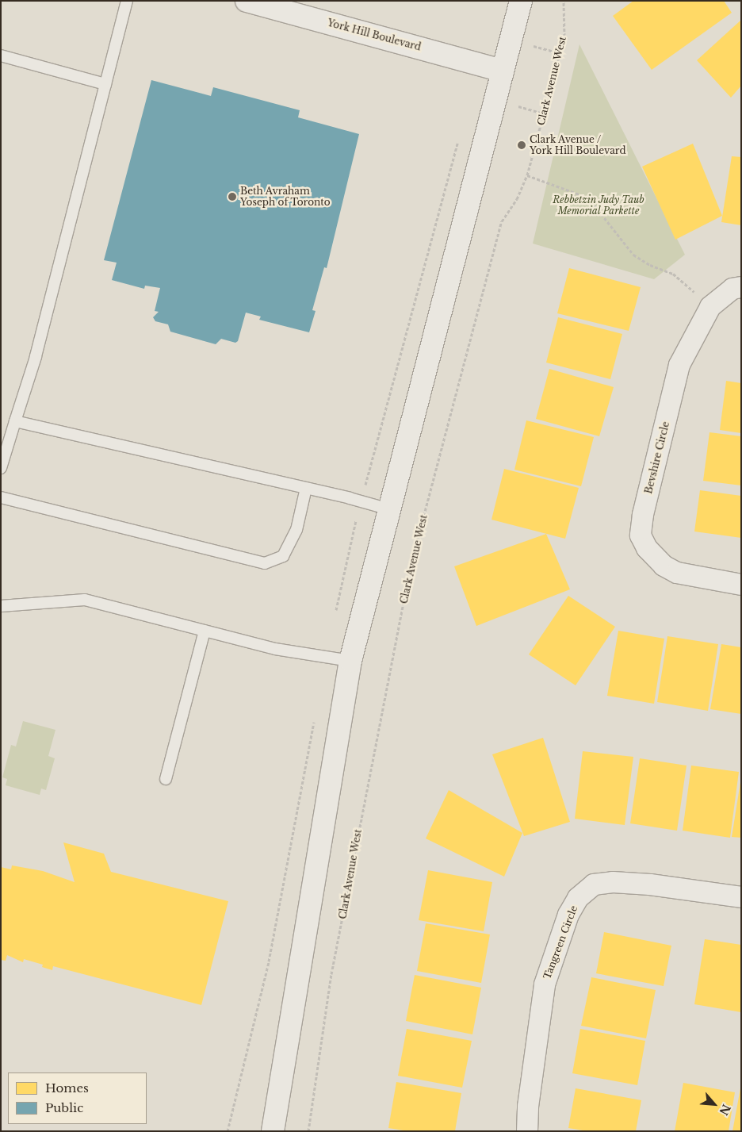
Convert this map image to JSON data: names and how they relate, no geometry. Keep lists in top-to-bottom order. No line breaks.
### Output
{"streets":{"street":["York Hill Boulevard","Bevshire Circle","Tangreen Circle"],"path":["Clark Avenue West"]},"parks":["Rebbetzin Judy Taub Memorial Parkette"],"places":["Clark Avenue / York Hill Boulevard","Beth Avraham Yoseph of Toronto"],"legend":["Homes","Public"],"north":"bottom right"}
